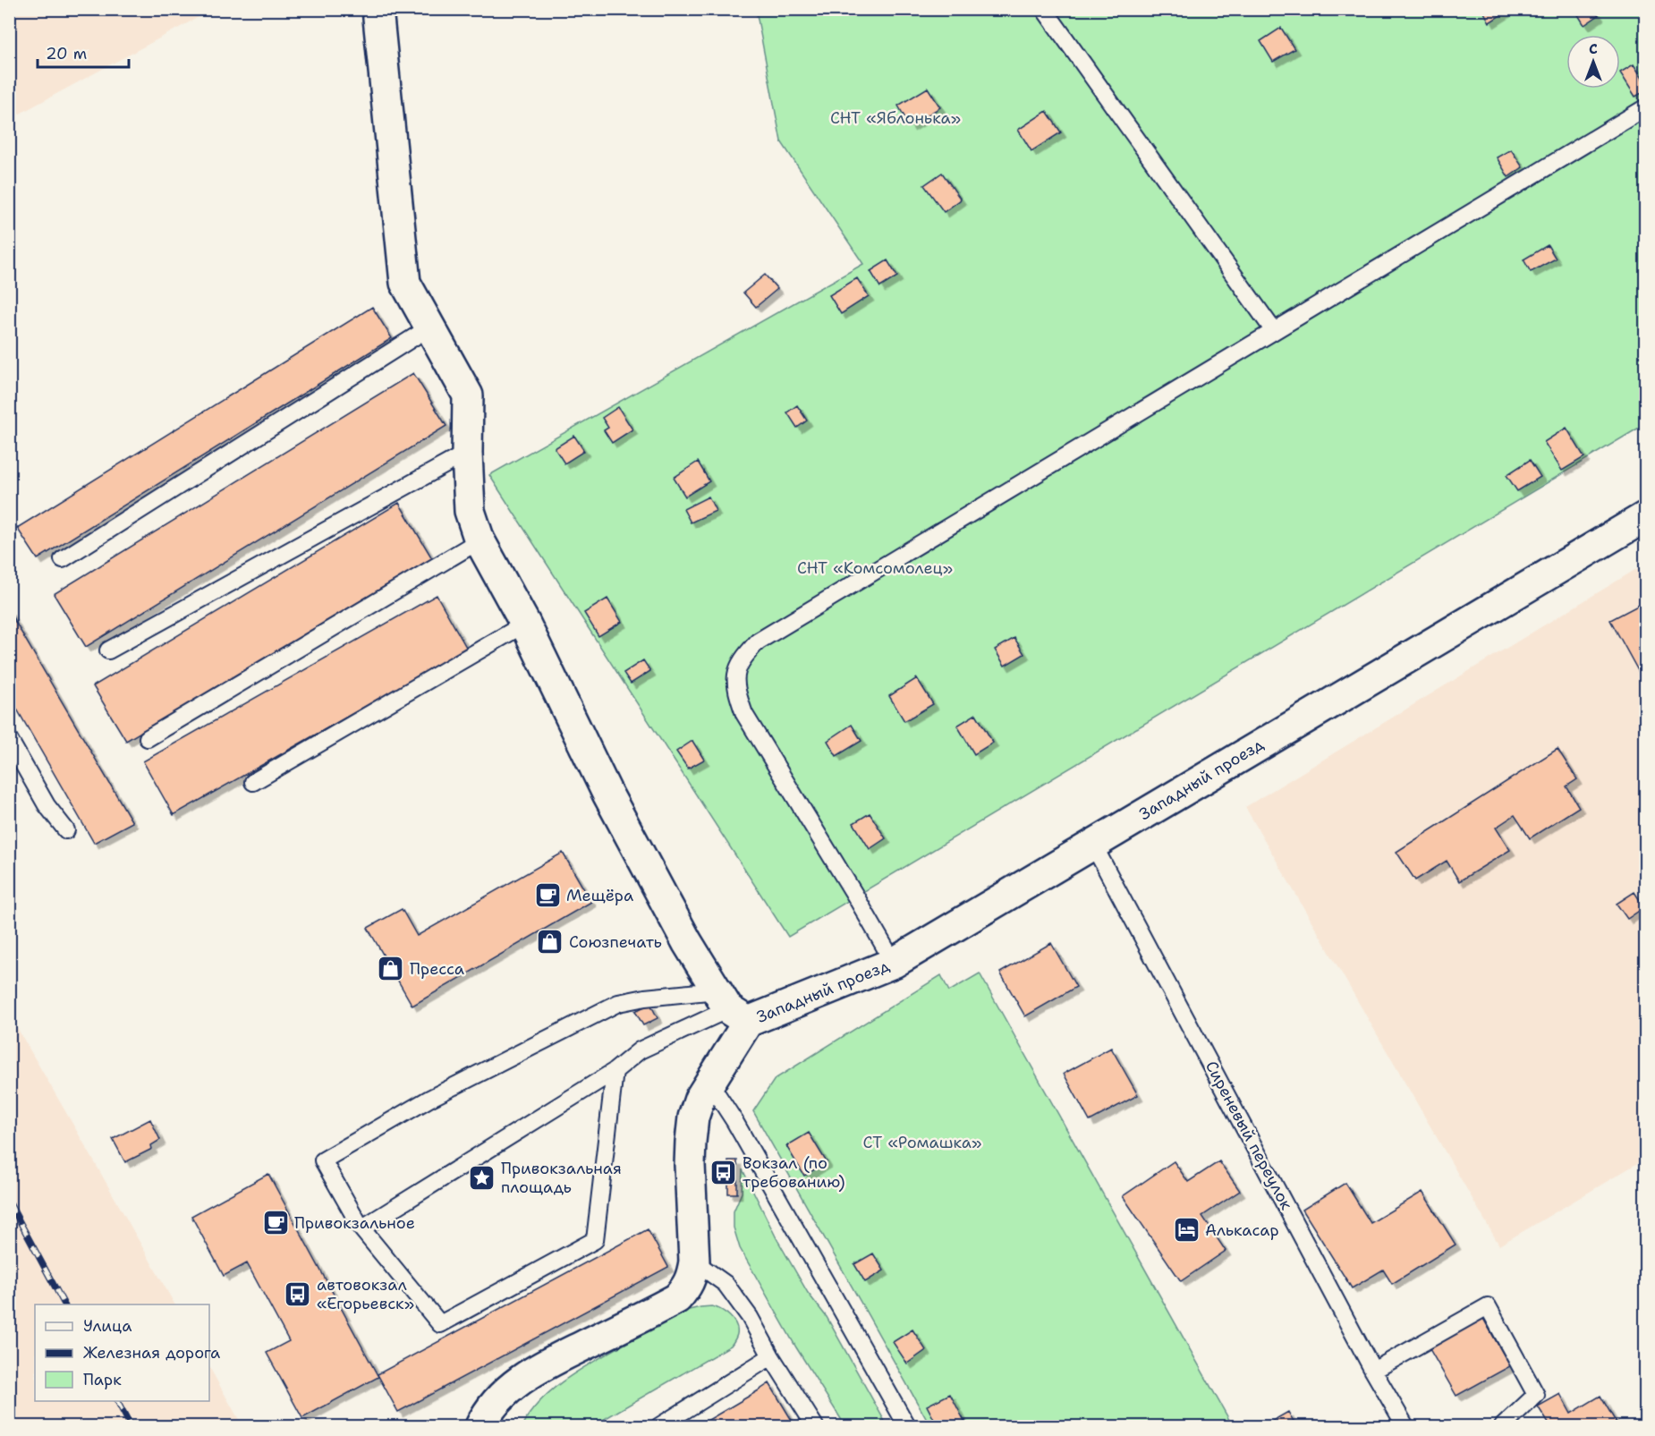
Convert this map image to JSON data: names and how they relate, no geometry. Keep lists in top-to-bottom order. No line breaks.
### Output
{"streets":{"street":["Западный проезд"],"lane":["Сиреневый переулок"]},"crossings":[["Западный проезд","Сиреневый переулок"]],"parks":["СНТ «Яблонька»","СНТ «Комсомолец»","СТ «Ромашка»"],"places":{"cafe":["Мещёра","Привокзальное"],"shop":["Союзпечать","Пресса"],"bus stop":["Вокзал (по требованию)","автовокзал «Егорьевск»"],"place":["Привокзальная площадь"],"hotel":["Алькасар"]},"legend":["Улица","Железная дорога","Парк"],"scale_bar":"20 m","north":"top"}
